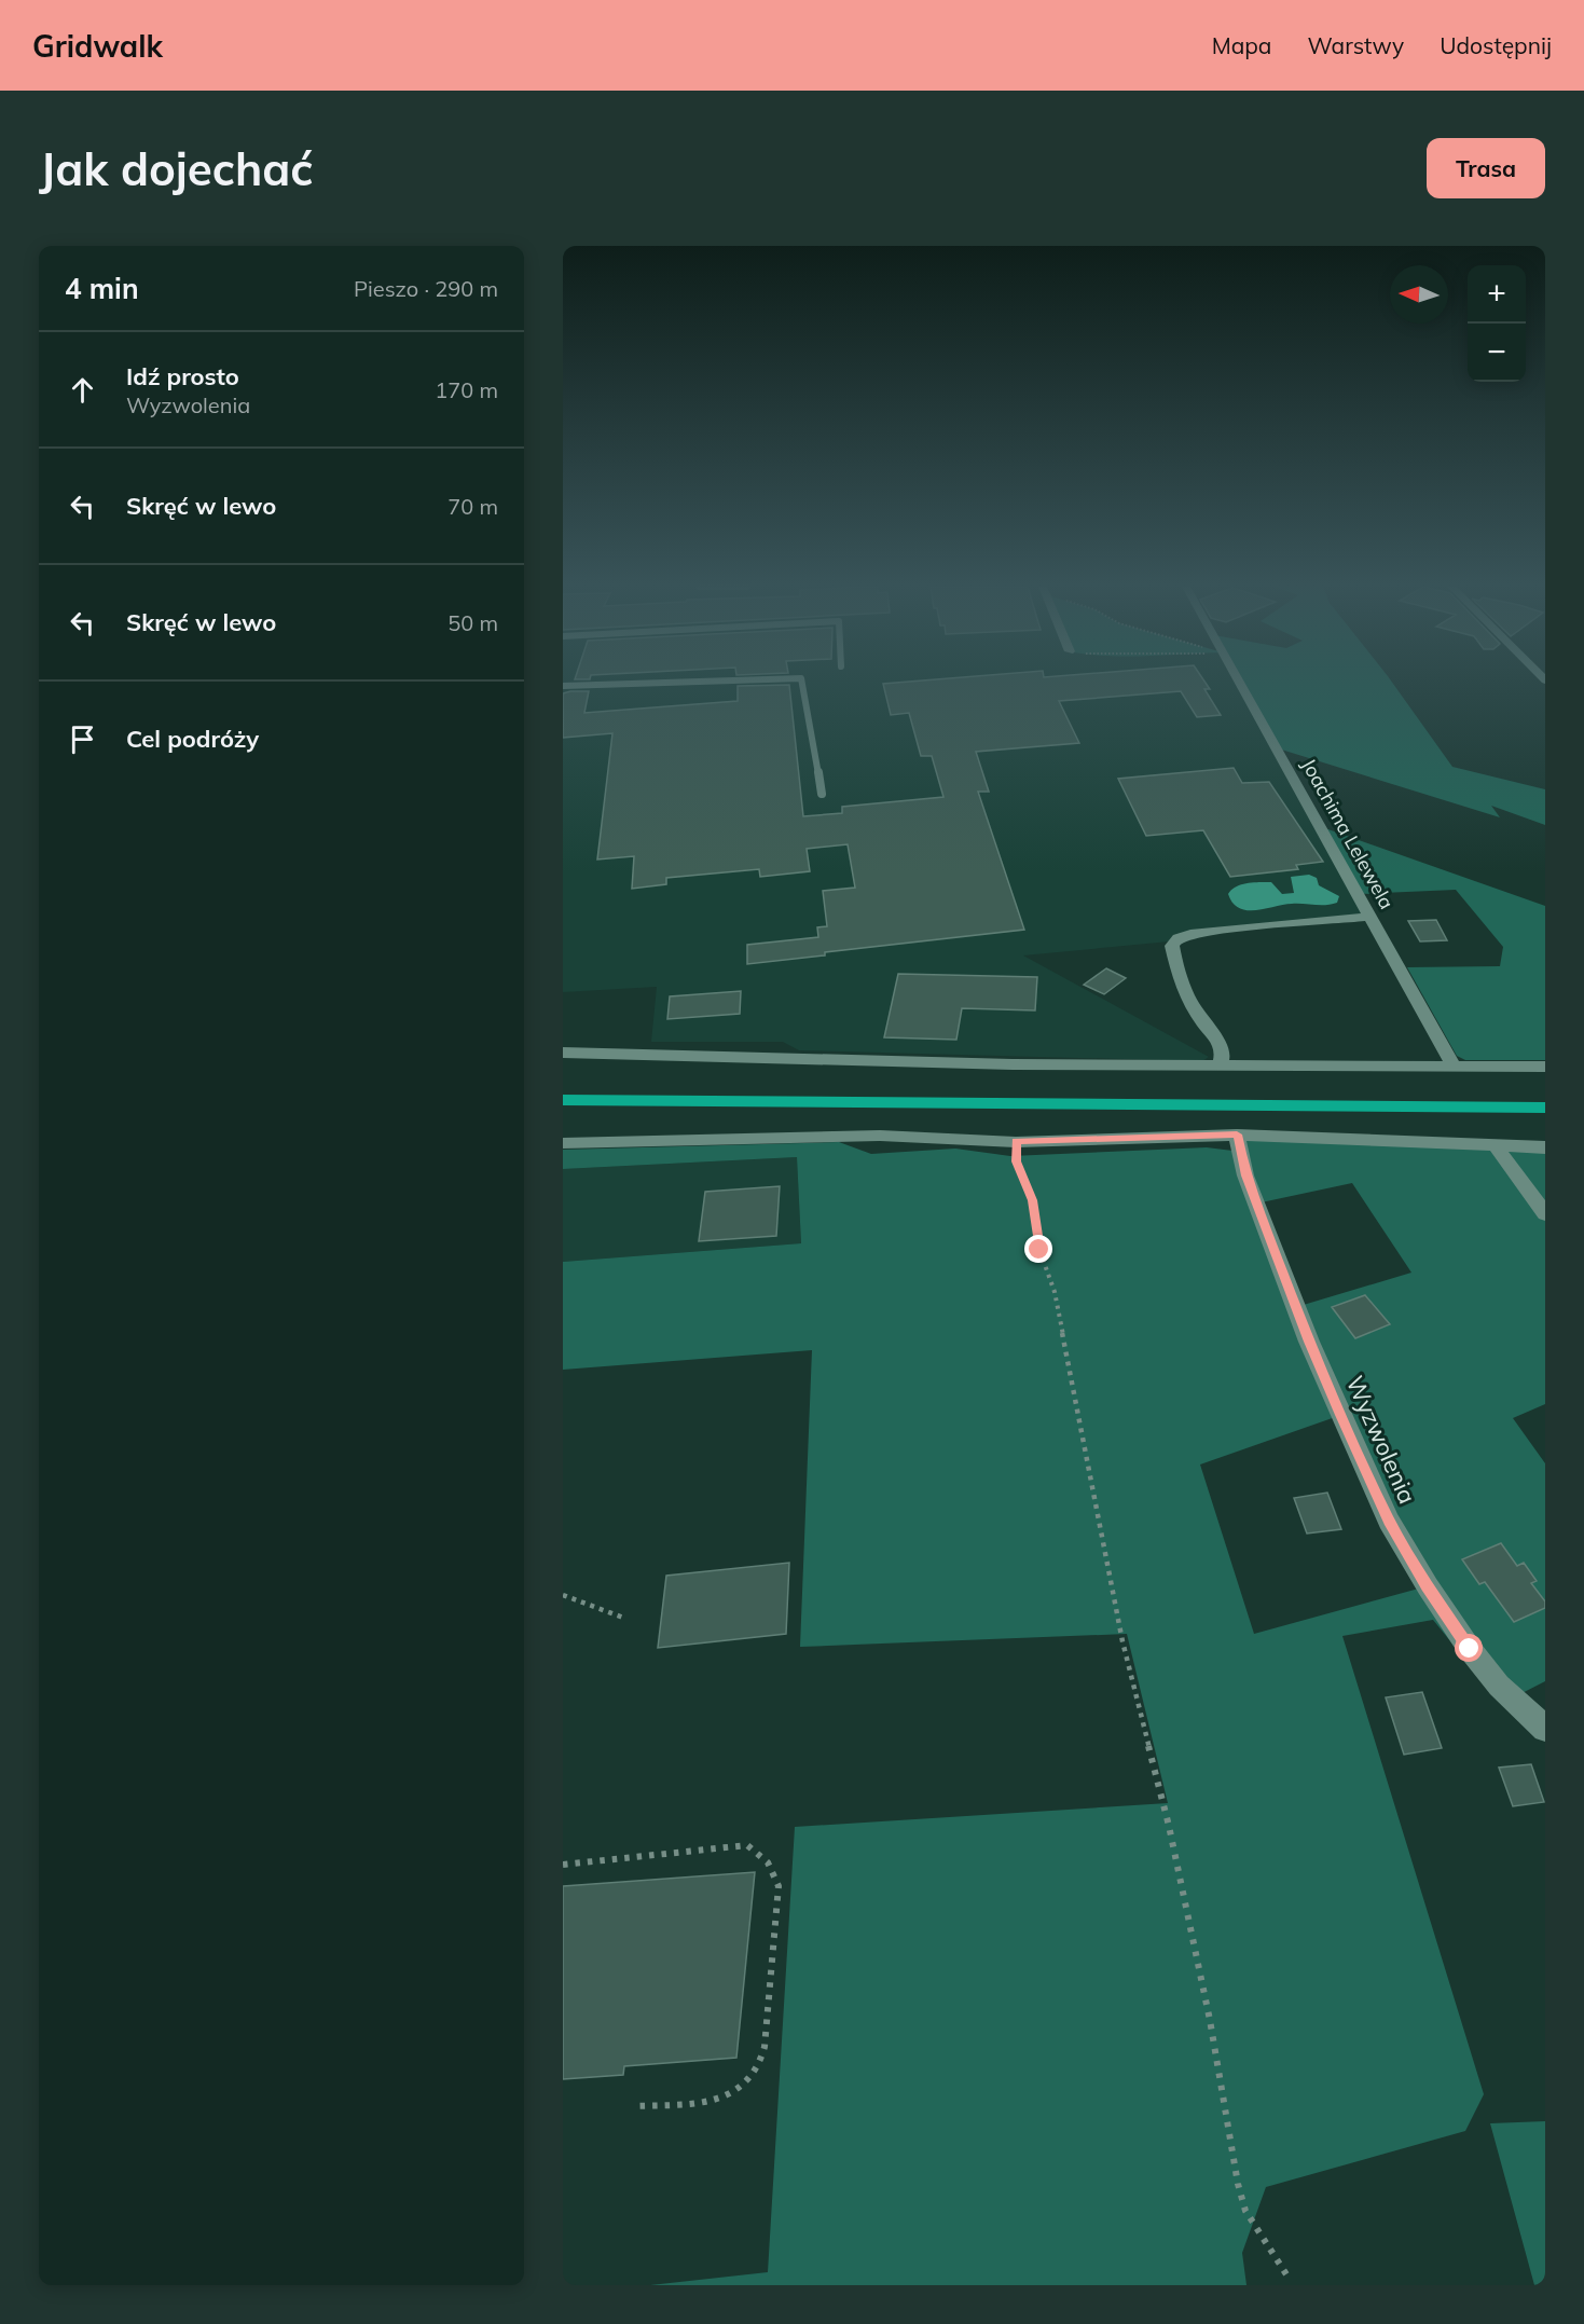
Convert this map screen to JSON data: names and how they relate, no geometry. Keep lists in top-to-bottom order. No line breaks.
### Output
{"streets":{"street":["Joachima Lelewela","Wyzwolenia"]},"north":"left","page":{"header":"Gridwalk","nav":["Mapa","Warstwy","Udostępnij"],"buttons":"Trasa","title":"Jak dojechać","heading":["4 min","Pieszo · 290 m"],"map_buttons":["+","−"],"list":[["Idź prosto","Wyzwolenia","170 m"],["Skręć w lewo","70 m"],["Skręć w lewo","50 m"],"Cel podróży"]}}
